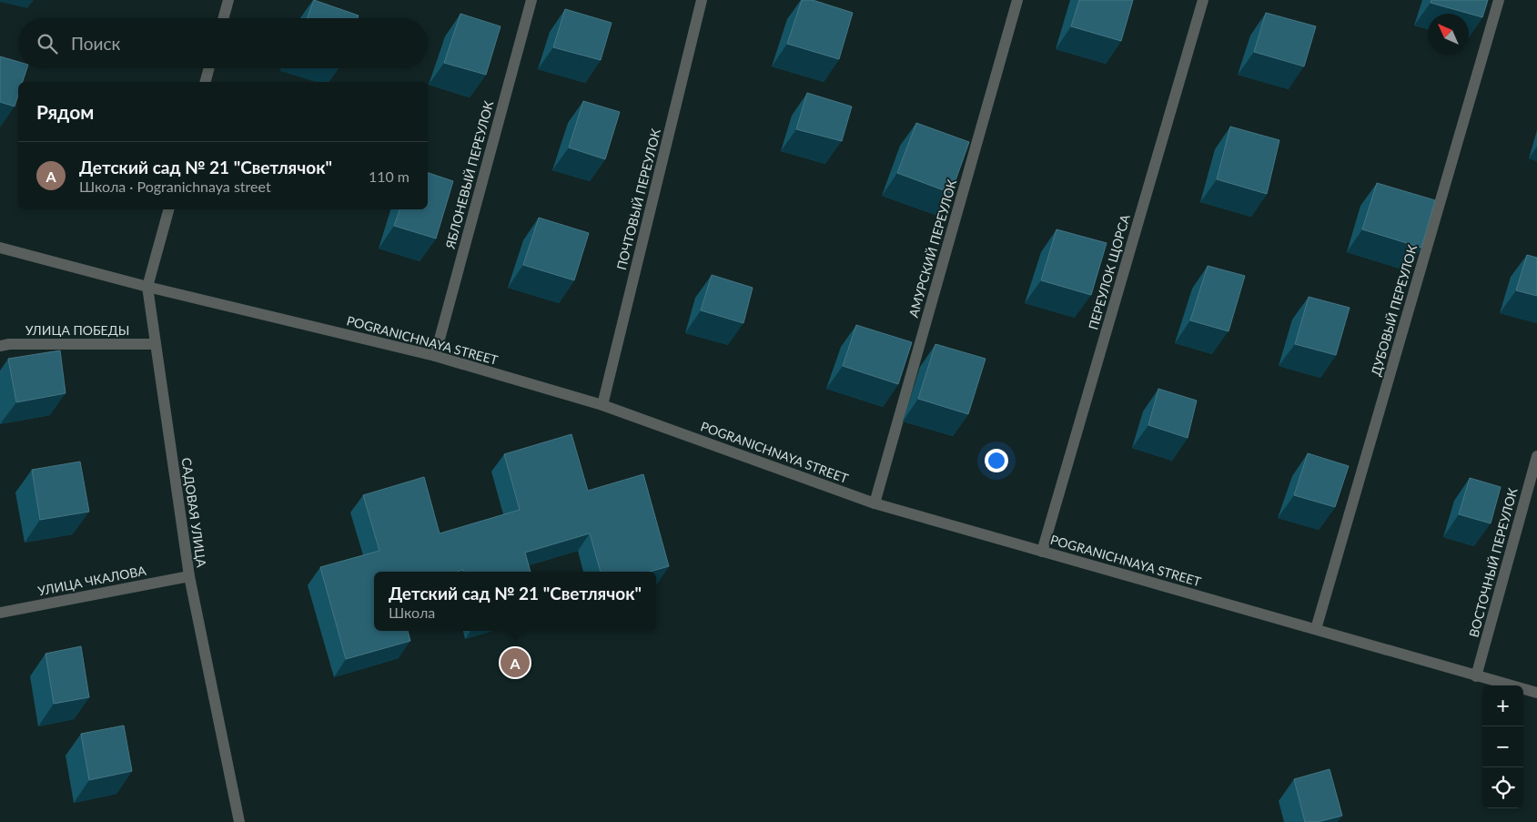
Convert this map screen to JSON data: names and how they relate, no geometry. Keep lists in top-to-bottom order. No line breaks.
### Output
{"streets":{"street":["ЯБЛОНЕВЫЙ ПЕРЕУЛОК","ПОЧТОВЫЙ ПЕРЕУЛОК","АМУРСКИЙ ПЕРЕУЛОК","ПЕРЕУЛОК ЩОРСА","ДУБОВЫЙ ПЕРЕУЛОК","УЛИЦА ПОБЕДЫ","POGRANICHNAYA STREET","САДОВАЯ УЛИЦА","ВОСТОЧНЫЙ ПЕРЕУЛОК","УЛИЦА ЧКАЛОВА"]},"crossings":[["ЯБЛОНЕВЫЙ ПЕРЕУЛОК","POGRANICHNAYA STREET"],["ПОЧТОВЫЙ ПЕРЕУЛОК","POGRANICHNAYA STREET"],["АМУРСКИЙ ПЕРЕУЛОК","POGRANICHNAYA STREET"],["ПЕРЕУЛОК ЩОРСА","POGRANICHNAYA STREET"],["ДУБОВЫЙ ПЕРЕУЛОК","POGRANICHNAYA STREET"],["УЛИЦА ПОБЕДЫ","САДОВАЯ УЛИЦА"],["POGRANICHNAYA STREET","САДОВАЯ УЛИЦА"],["POGRANICHNAYA STREET","ВОСТОЧНЫЙ ПЕРЕУЛОК"],["САДОВАЯ УЛИЦА","УЛИЦА ЧКАЛОВА"]],"north":"top left","page":{"search":"Поиск","heading":"Рядом","list":[{"mark":"A","name":"Детский сад № 21 \"Светлячок\"","note":"Школа · Pogranichnaya street","value":"110 m"}],"popup":["Детский сад № 21 \"Светлячок\"","Школа"],"pins":"A","map_buttons":["+","−"]}}
